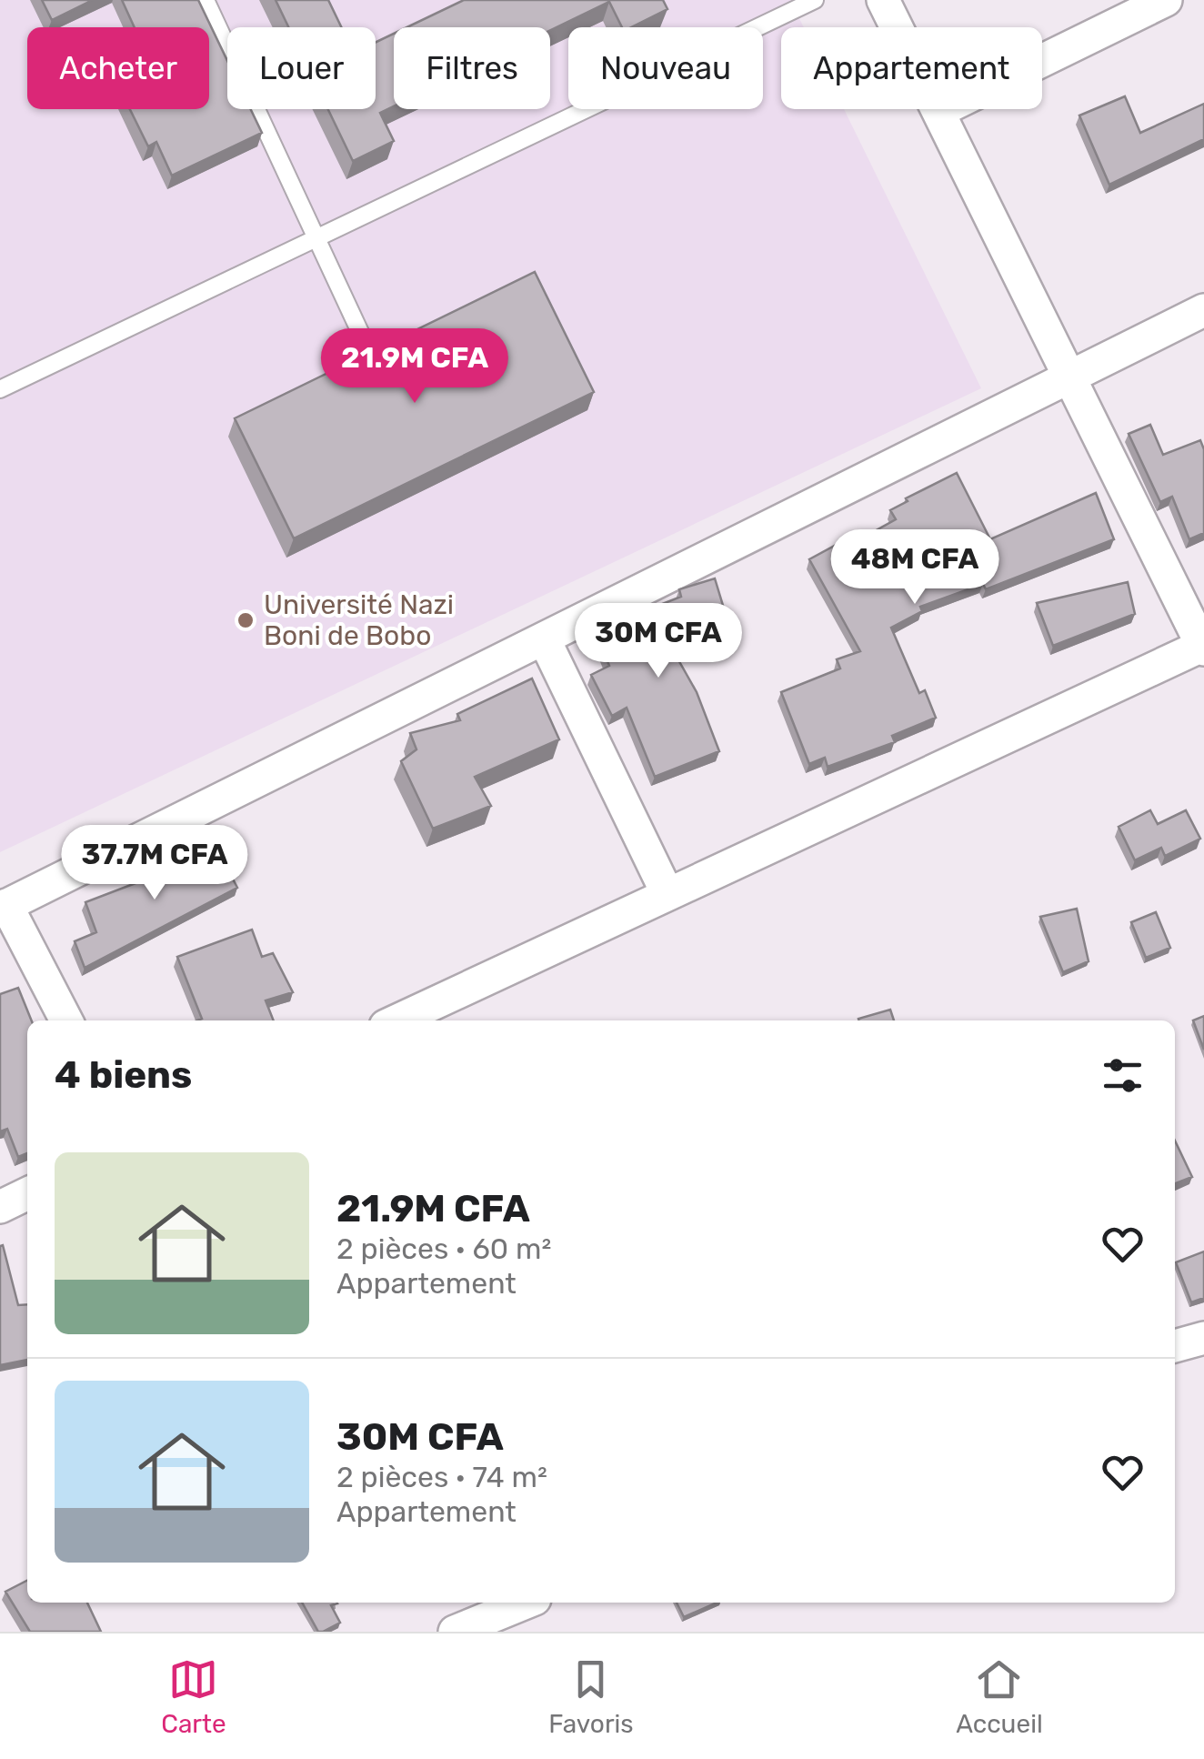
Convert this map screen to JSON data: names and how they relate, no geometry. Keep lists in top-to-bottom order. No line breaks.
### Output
{"places":["Université Nazi Boni de Bobo"],"page":{"chip":["Acheter","Louer","Filtres","Nouveau","Appartement"],"price":["21.9M CFA","48M CFA","30M CFA","37.7M CFA"],"heading":"4 biens","list":[{"name":"21.9M CFA","note":"2 pièces · 60 m² · Appartement"},{"name":"30M CFA","note":"2 pièces · 74 m² · Appartement"}],"tabs":["Carte","Favoris","Accueil"]}}
